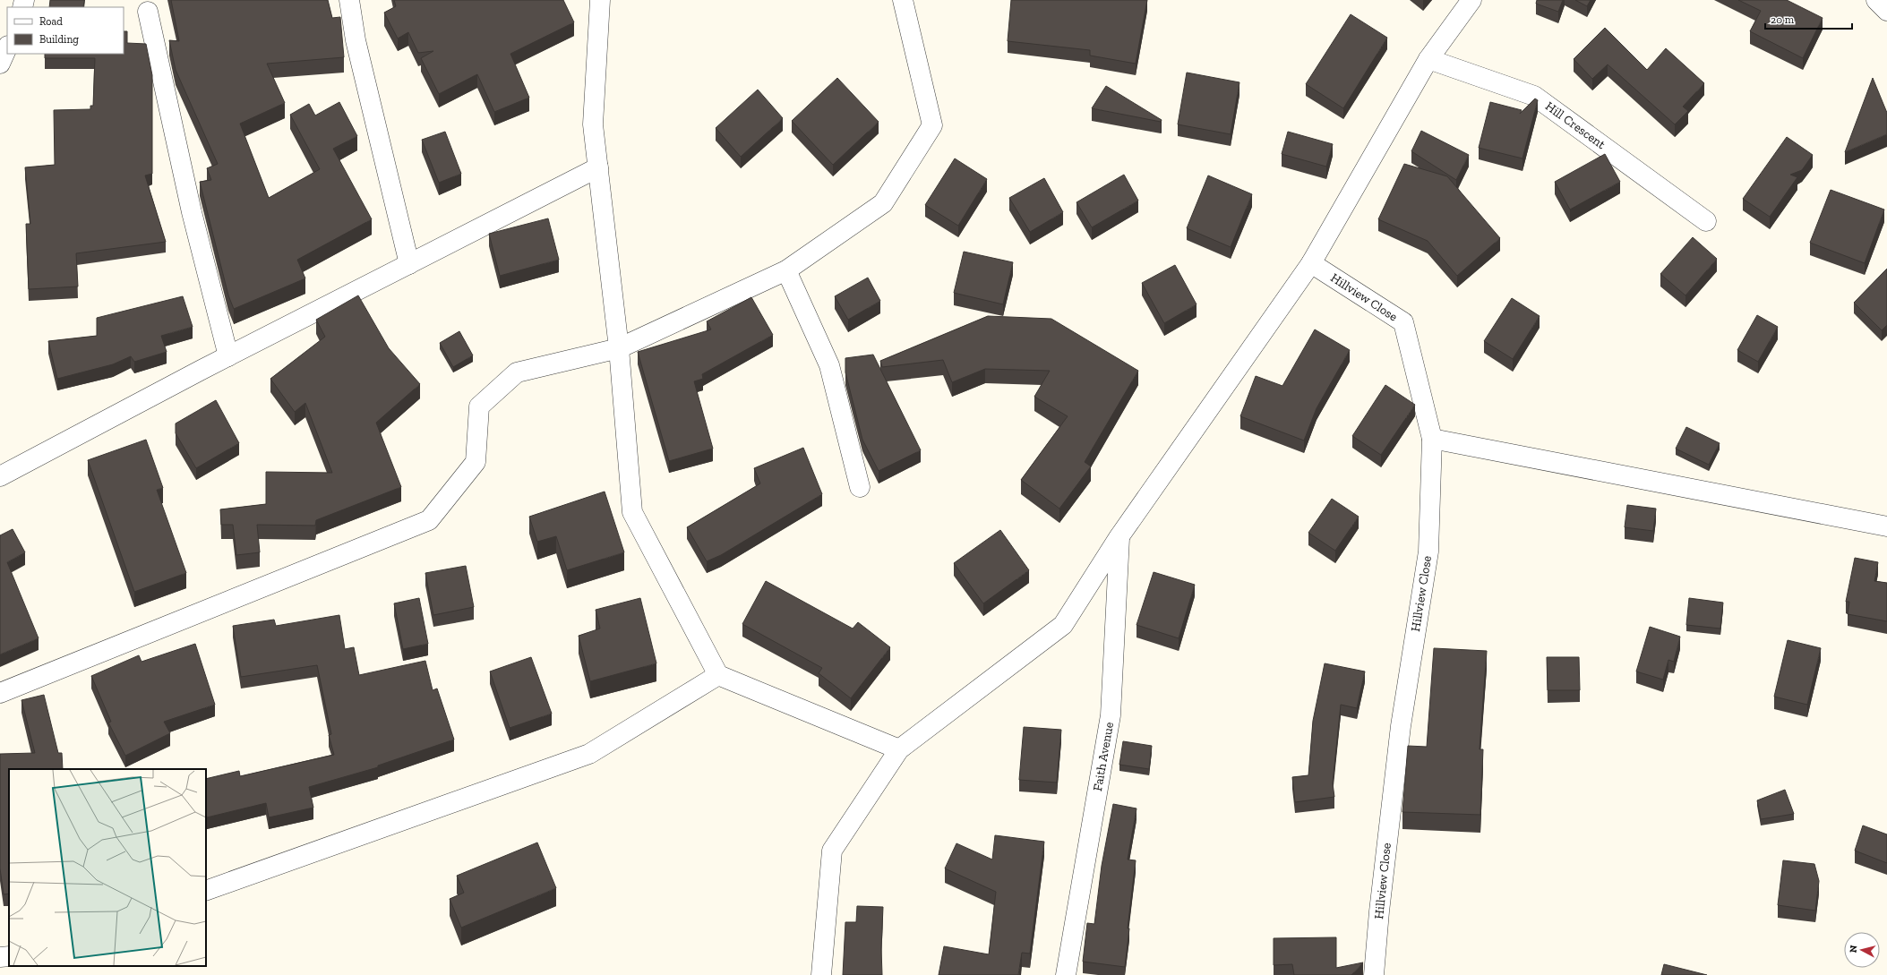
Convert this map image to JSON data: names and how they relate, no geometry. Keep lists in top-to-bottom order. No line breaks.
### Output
{"streets":{"street":["Hill Crescent","Hillview Close","Faith Avenue"]},"legend":["Road","Building"],"scale_bar":"20 m","north":"left"}
